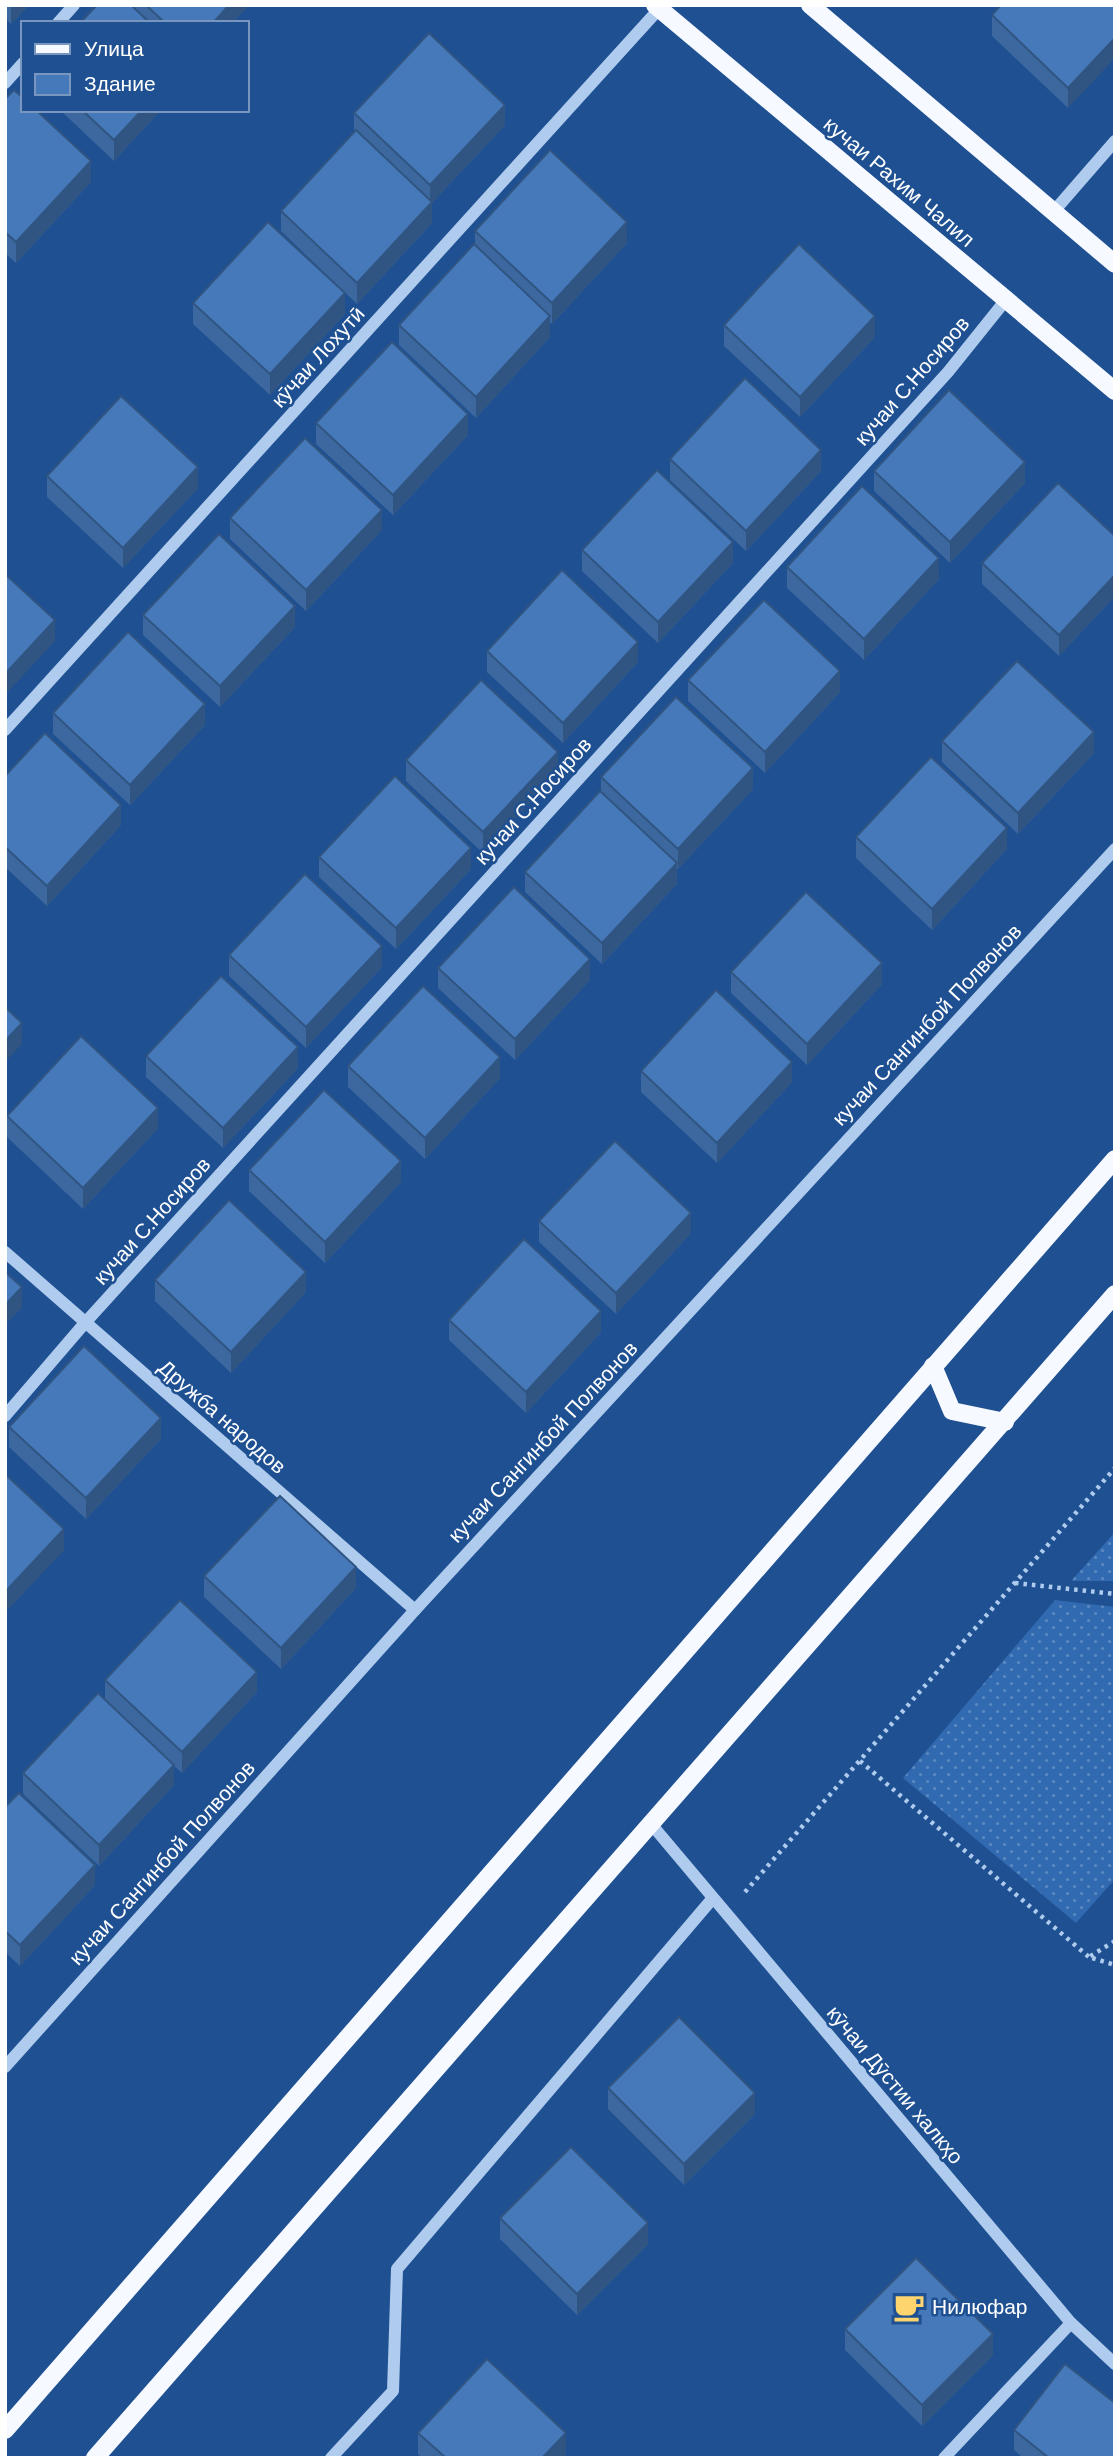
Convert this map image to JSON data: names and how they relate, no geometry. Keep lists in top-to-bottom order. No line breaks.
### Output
{"streets":{"main road":["кучаи Рахим Чалил"],"street":["кӯчаи Лохутӣ","кучаи С.Носиров","кучаи Сангинбой Полвонов","Дружба народов","кӯчаи Дӯстии халкҳо"]},"crossings":[["кучаи Рахим Чалил","кӯчаи Лохутӣ"],["кучаи Рахим Чалил","кучаи С.Носиров"],["кучаи С.Носиров","Дружба народов"],["кучаи Сангинбой Полвонов","Дружба народов"]],"places":{"cafe":["Нилюфар"]},"legend":["Улица","Здание"]}
